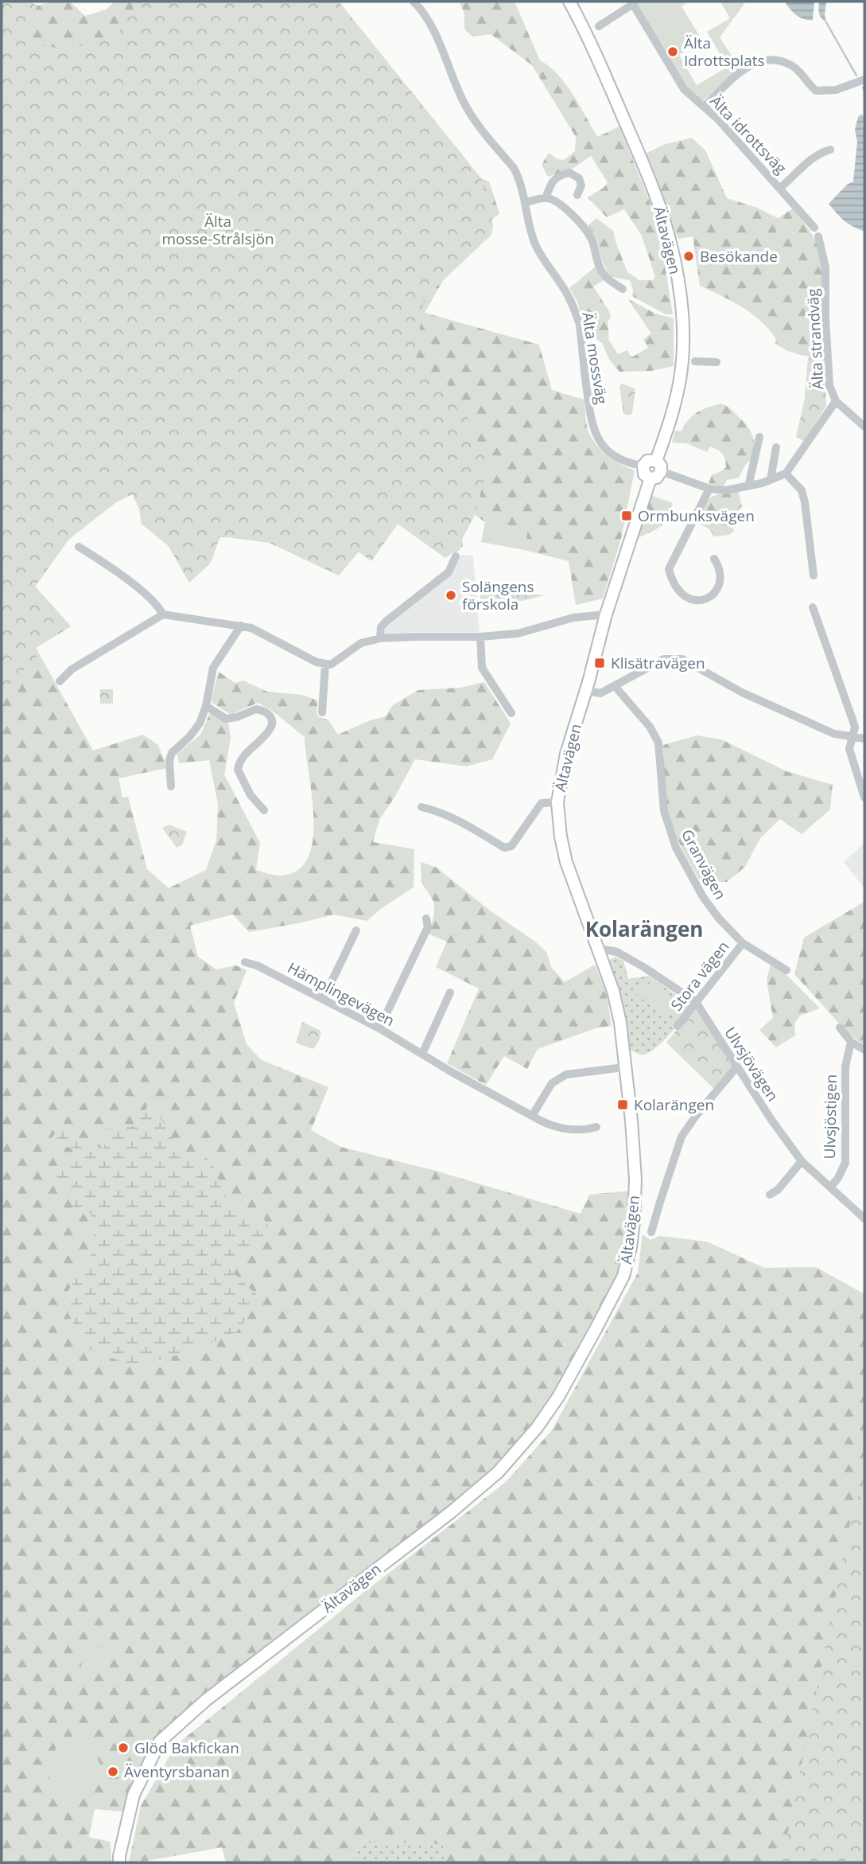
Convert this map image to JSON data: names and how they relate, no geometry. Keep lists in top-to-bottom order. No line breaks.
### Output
{"streets":{"main road":["Ältavägen"],"street":["Älta idrottsväg","Älta strandväg","Älta mossväg","Granvägen","Stora vägen","Hämplingevägen","Ulvsjövägen","Ulvsjöstigen"]},"crossings":[["Ältavägen","Älta mossväg"],["Ältavägen","Ulvsjövägen"],["Granvägen","Stora vägen"],["Stora vägen","Ulvsjövägen"],["Ulvsjövägen","Ulvsjöstigen"]],"districts":["Kolarängen"],"parks":["Älta mosse-Strålsjön"],"places":{"other":["Älta Idrottsplats","Besökande","Solängens förskola","Glöd Bakfickan","Äventyrsbanan"],"transit":["Ormbunksvägen","Klisätravägen","Kolarängen"]}}
